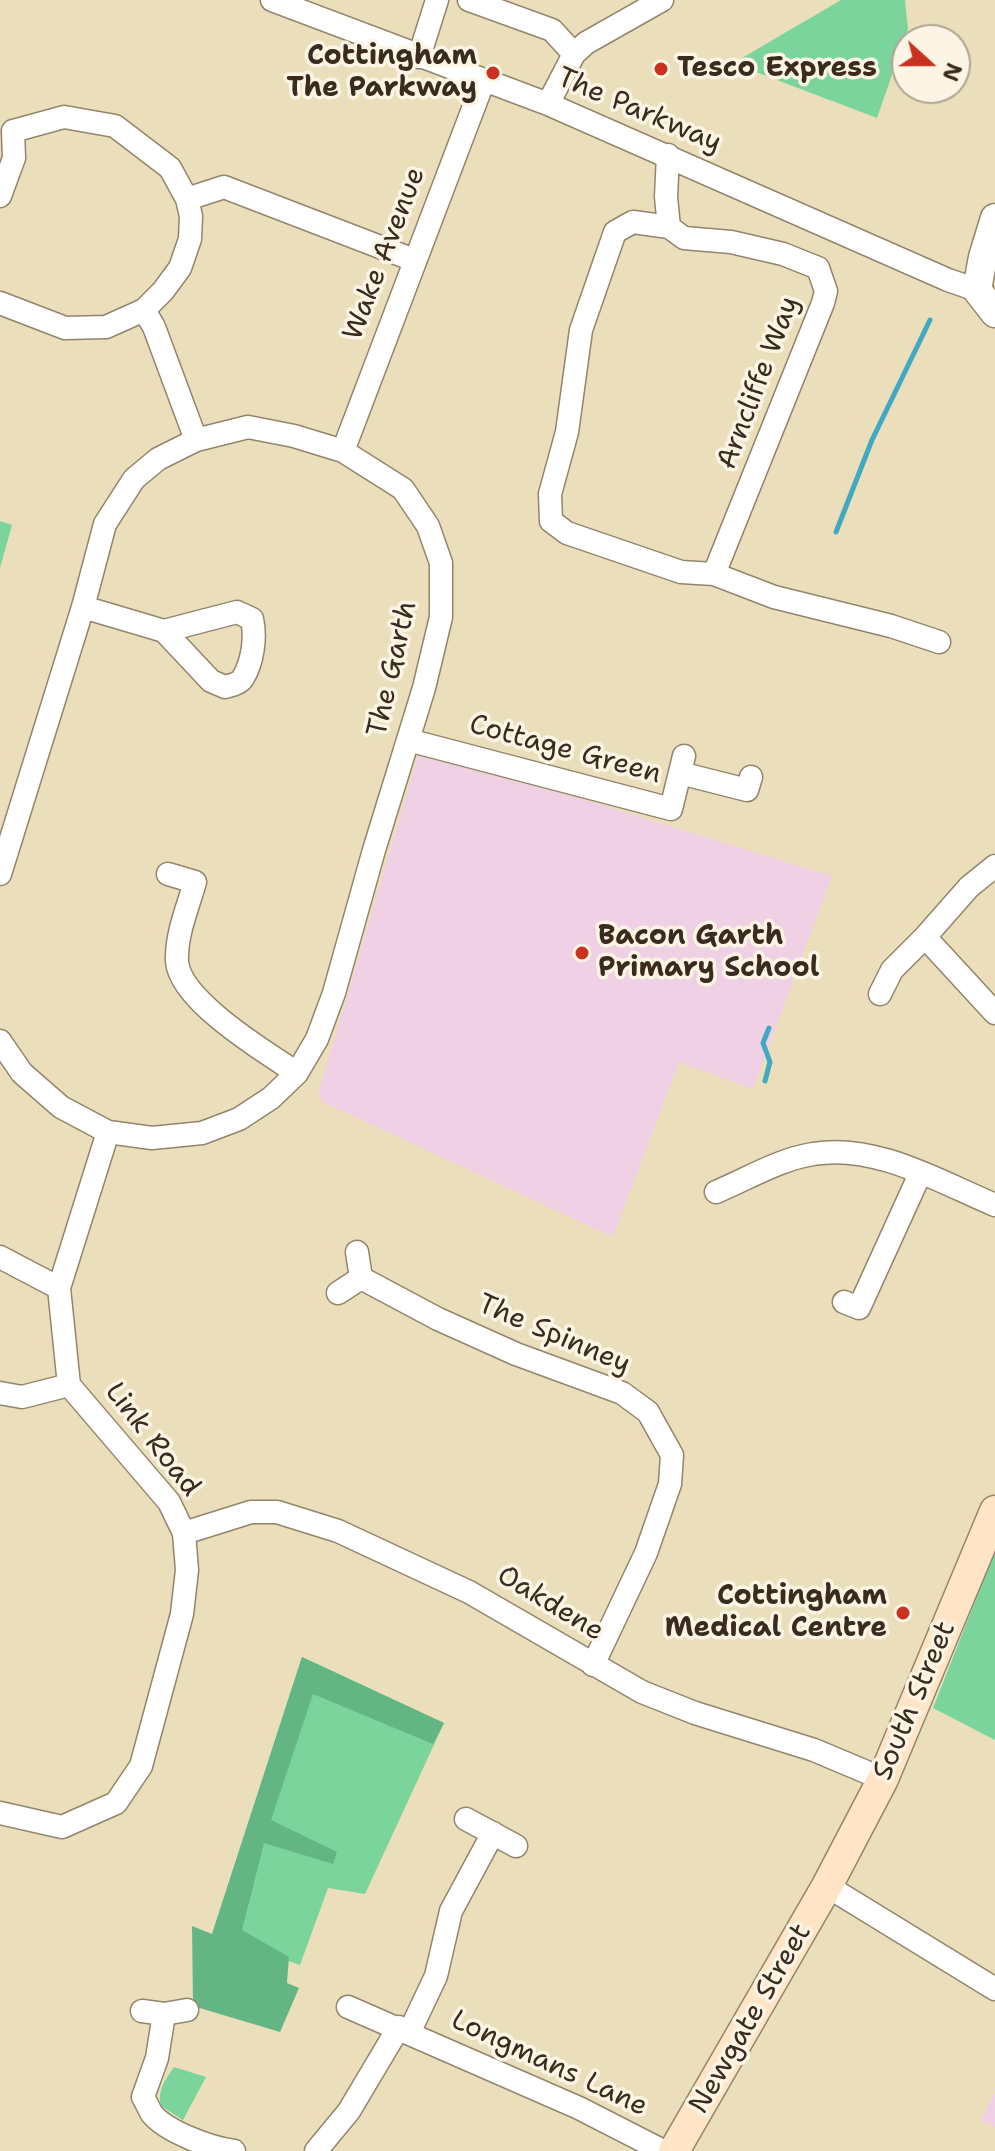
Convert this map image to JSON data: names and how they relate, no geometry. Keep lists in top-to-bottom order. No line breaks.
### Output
{"streets":{"main road":["South Street","Newgate Street"],"street":["The Parkway","Wake Avenue","Arncliffe Way","The Garth","Cottage Green","The Spinney","Link Road","Oakdene","Longmans Lane"]},"crossings":[["The Parkway","Wake Avenue"],["Wake Avenue","The Garth"],["The Garth","Cottage Green"],["The Garth","Link Road"],["The Spinney","Oakdene"],["Link Road","Oakdene"],["Oakdene","South Street"],["South Street","Newgate Street"]],"places":["Tesco Express","Cottingham The Parkway","Bacon Garth Primary School","Cottingham Medical Centre"],"north":"right"}
